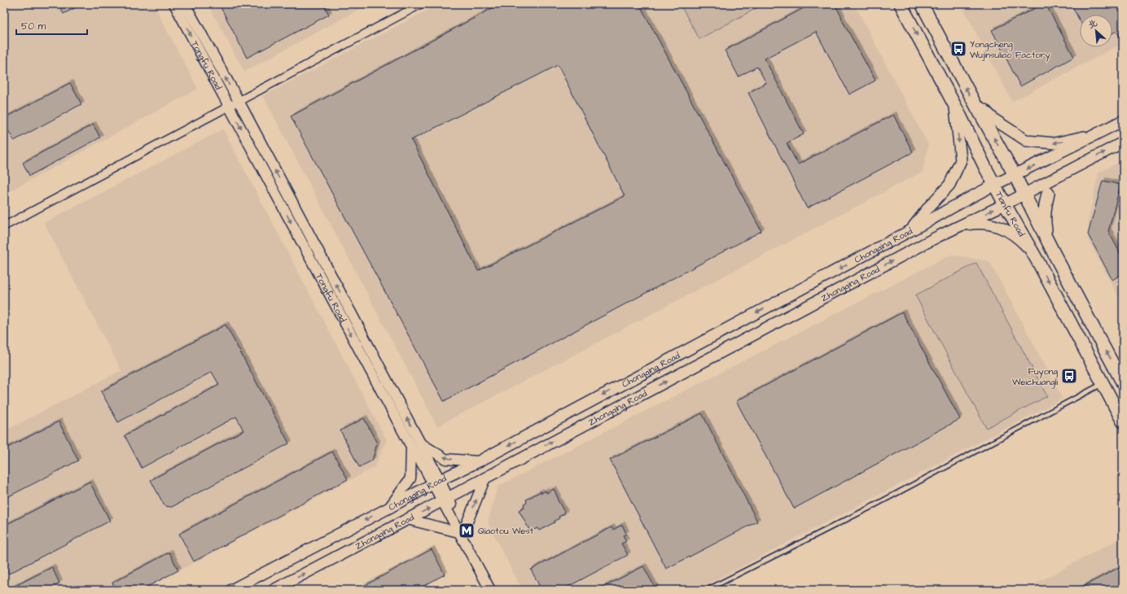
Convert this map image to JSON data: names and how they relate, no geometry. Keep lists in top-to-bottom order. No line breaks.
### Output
{"streets":{"main road":["Tianfu Road","Chongqing Road","Zhongqing Road"],"street":["Tongfu Road"]},"crossings":[["Tongfu Road","Chongqing Road"],["Tongfu Road","Zhongqing Road"],["Tianfu Road","Chongqing Road"]],"one_way":["Chongqing Road","Zhongqing Road"],"places":{"bus stop":["Yongcheng Wujinsuliao Factory","Fuyong Weichuangli"],"metro station":["Qiaotou West"]},"scale_bar":"50 m","north":"top left"}
